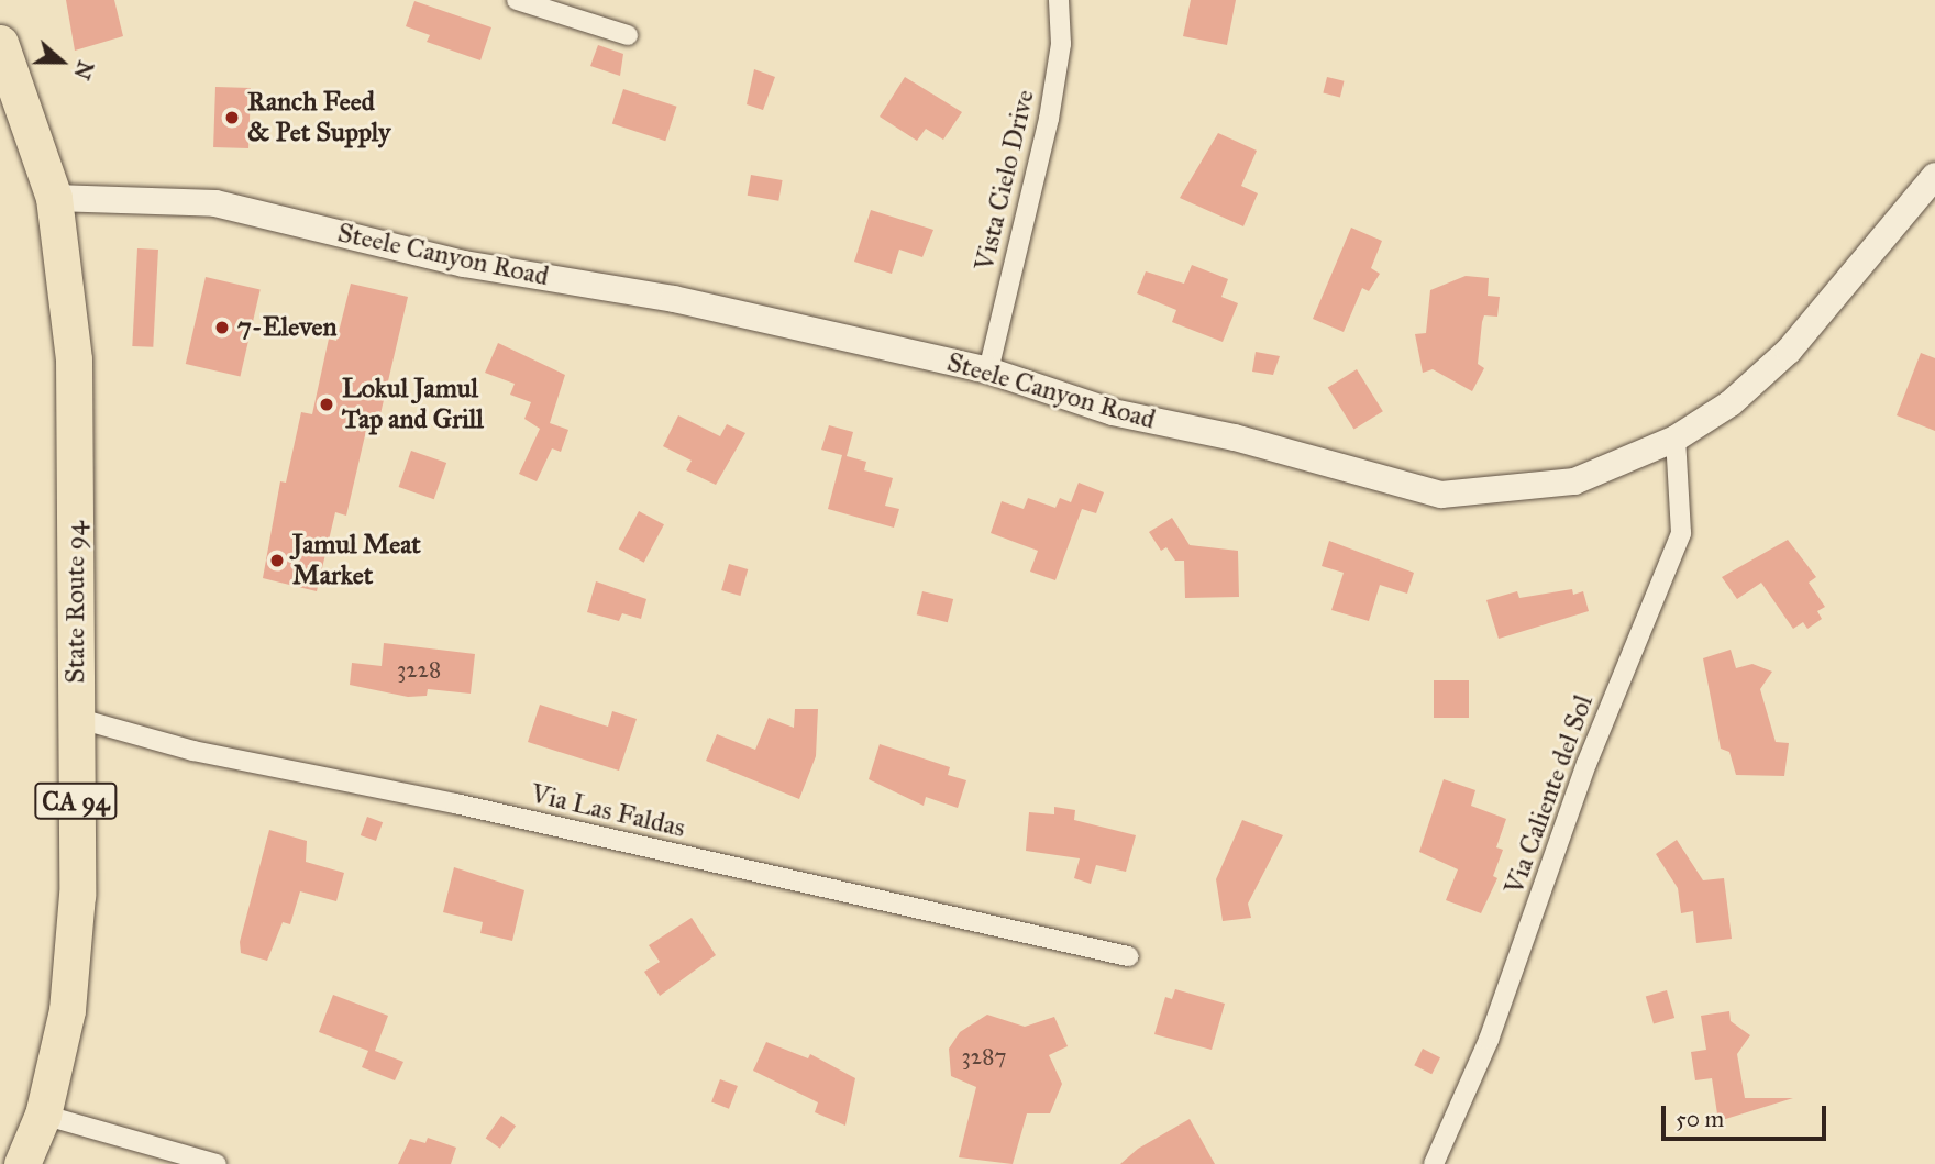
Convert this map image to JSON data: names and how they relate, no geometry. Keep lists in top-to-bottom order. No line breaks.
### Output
{"streets":{"highway":["State Route 94","CA 94"],"street":["Vista Cielo Drive","Steele Canyon Road","Via Caliente del Sol","Via Las Faldas"]},"crossings":[["Vista Cielo Drive","Steele Canyon Road"],["Steele Canyon Road","State Route 94"],["Steele Canyon Road","Via Caliente del Sol"],["State Route 94","Via Las Faldas"]],"places":["Ranch Feed & Pet Supply","7-Eleven","Lokul Jamul Tap and Grill","Jamul Meat Market"],"house_numbers":["3228","3287"],"scale_bar":"50 m","north":"right"}
